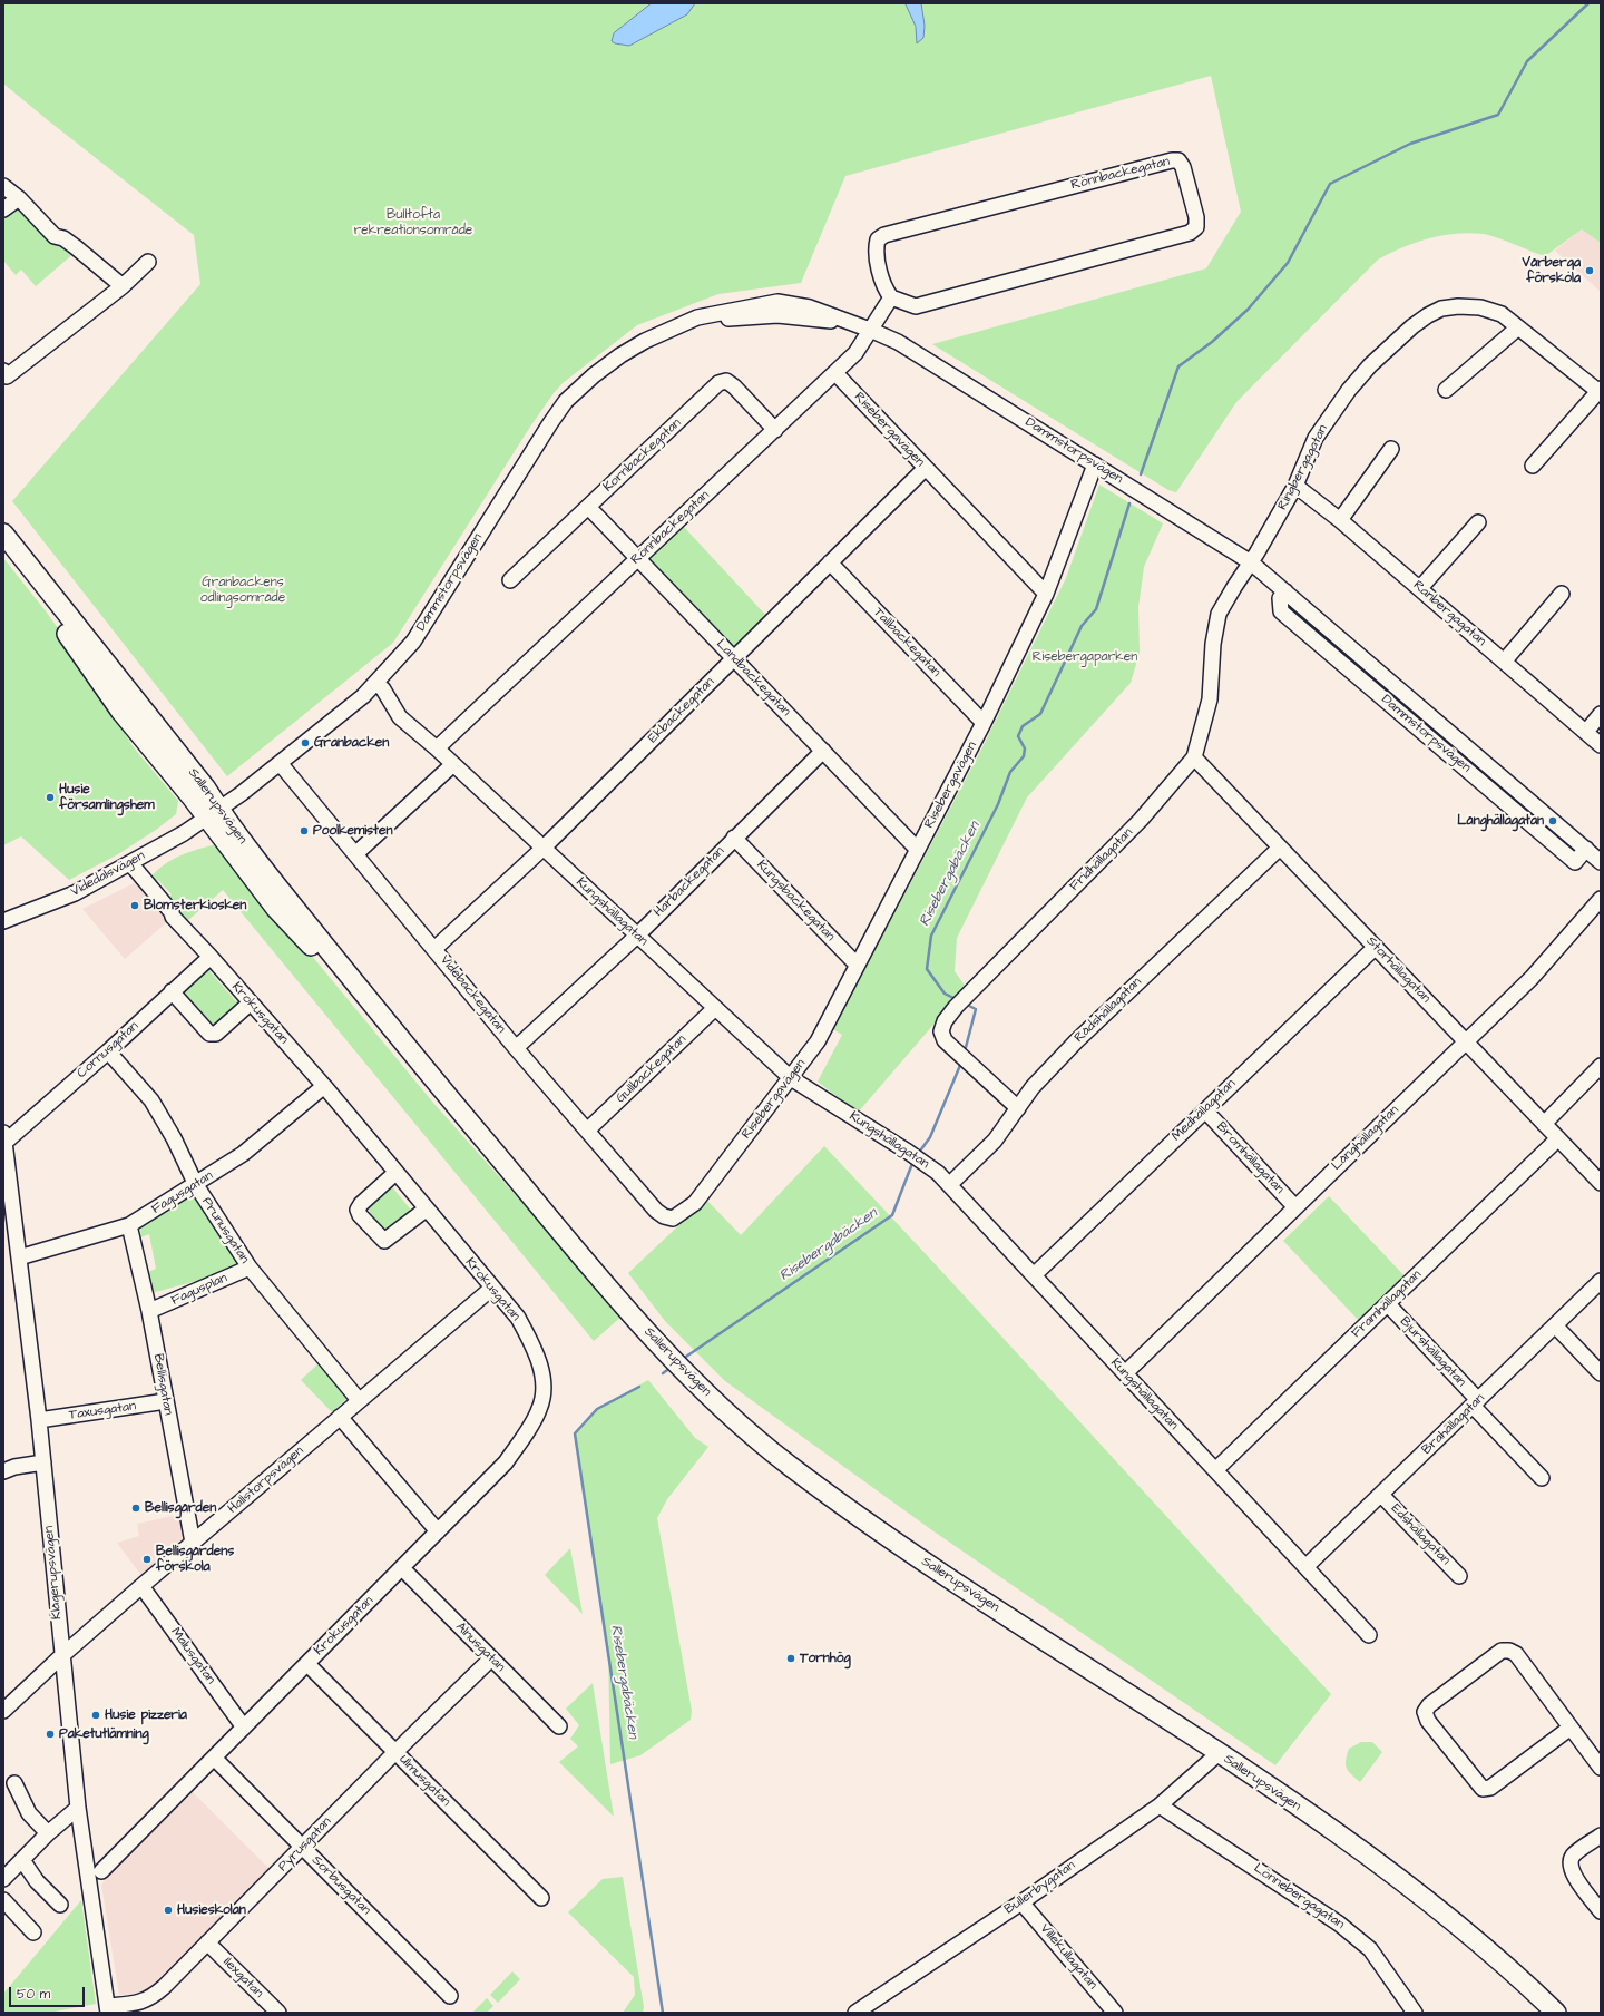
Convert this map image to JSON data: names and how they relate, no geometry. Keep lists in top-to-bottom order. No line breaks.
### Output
{"streets":{"main road":["Sallerupsvägen"],"street":["Rönnbackegatan","Risebergavägen","Dammstorpsvägen","Kornbackegatan","Ringbergagatan","Ranbergagatan","Tallbackegatan","Landbackegatan","Ekbackegatan","Fridhällagatan","Videdalsvägen","Harbackegatan","Kungsbackegatan","Kungshällagatan","Storhällagatan","Videbackegatan","Rådshällagatan","Krokusgatan","Cornusgatan","Gullbackegatan","Medhällagatan","Långhällagatan","Bromhällagatan","Fagusgatan","Prunusgatan","Fagusplan","Framhällagatan","Bjurshällagatan","Bellisgatan","Taxusgatan","Brahällagatan","Hallstorpsvägen","Edshällagatan","Klågerupsvägen","Alnusgatan","Malusgatan","Ulmusgatan","Pyrusgatan","Sorbusgatan","Bullerbygatan","Lönnebergagatan","Villekullagatan","Ilexgatan"]},"crossings":[["Rönnbackegatan","Risebergavägen"],["Rönnbackegatan","Dammstorpsvägen"],["Rönnbackegatan","Kornbackegatan"],["Rönnbackegatan","Landbackegatan"],["Rönnbackegatan","Kungshällagatan"],["Risebergavägen","Tallbackegatan"],["Risebergavägen","Landbackegatan"],["Risebergavägen","Ekbackegatan"],["Risebergavägen","Kungsbackegatan"],["Risebergavägen","Kungshällagatan"],["Risebergavägen","Videbackegatan"],["Dammstorpsvägen","Ringbergagatan"],["Dammstorpsvägen","Sallerupsvägen"],["Dammstorpsvägen","Fridhällagatan"],["Dammstorpsvägen","Videdalsvägen"],["Dammstorpsvägen","Kungshällagatan"],["Dammstorpsvägen","Videbackegatan"],["Kornbackegatan","Landbackegatan"],["Ringbergagatan","Ranbergagatan"],["Ringbergagatan","Fridhällagatan"],["Tallbackegatan","Ekbackegatan"],["Landbackegatan","Ekbackegatan"],["Landbackegatan","Harbackegatan"],["Ekbackegatan","Kungshällagatan"],["Ekbackegatan","Videbackegatan"],["Sallerupsvägen","Videdalsvägen"],["Sallerupsvägen","Bullerbygatan"],["Fridhällagatan","Storhällagatan"],["Fridhällagatan","Rådshällagatan"],["Videdalsvägen","Krokusgatan"],["Harbackegatan","Kungsbackegatan"],["Harbackegatan","Kungshällagatan"],["Harbackegatan","Videbackegatan"],["Kungshällagatan","Rådshällagatan"],["Kungshällagatan","Gullbackegatan"],["Kungshällagatan","Medhällagatan"],["Kungshällagatan","Långhällagatan"],["Kungshällagatan","Framhällagatan"],["Kungshällagatan","Brahällagatan"],["Storhällagatan","Rådshällagatan"],["Storhällagatan","Medhällagatan"],["Storhällagatan","Långhällagatan"],["Storhällagatan","Framhällagatan"],["Videbackegatan","Gullbackegatan"],["Krokusgatan","Cornusgatan"],["Krokusgatan","Fagusgatan"],["Krokusgatan","Hallstorpsvägen"],["Krokusgatan","Alnusgatan"],["Krokusgatan","Malusgatan"],["Krokusgatan","Ulmusgatan"],["Krokusgatan","Sorbusgatan"],["Cornusgatan","Prunusgatan"],["Cornusgatan","Klågerupsvägen"],["Medhällagatan","Bromhällagatan"],["Långhällagatan","Bromhällagatan"],["Fagusgatan","Prunusgatan"],["Fagusgatan","Bellisgatan"],["Fagusgatan","Klågerupsvägen"],["Prunusgatan","Fagusplan"],["Prunusgatan","Hallstorpsvägen"],["Fagusplan","Bellisgatan"],["Framhällagatan","Bjurshällagatan"],["Bjurshällagatan","Brahällagatan"],["Bellisgatan","Taxusgatan"],["Bellisgatan","Hallstorpsvägen"],["Taxusgatan","Klågerupsvägen"],["Brahällagatan","Edshällagatan"],["Hallstorpsvägen","Klågerupsvägen"],["Hallstorpsvägen","Malusgatan"],["Klågerupsvägen","Pyrusgatan"],["Alnusgatan","Pyrusgatan"],["Ulmusgatan","Pyrusgatan"],["Pyrusgatan","Sorbusgatan"],["Pyrusgatan","Ilexgatan"],["Bullerbygatan","Lönnebergagatan"],["Bullerbygatan","Villekullagatan"]],"water":["Risebergabäcken"],"parks":["Bulltofta rekreationsområde","Granbackens odlingsområde","Risebergaparken"],"places":["Vårberga förskola","Granbacken","Husie församlingshem","Långhällagatan","Poolkemisten","Blomsterkiosken","Bellisgården","Bellisgårdens förskola","Tornhög","Husie pizzeria","Paketutlämning","Husieskolan"],"scale_bar":"50 m"}
